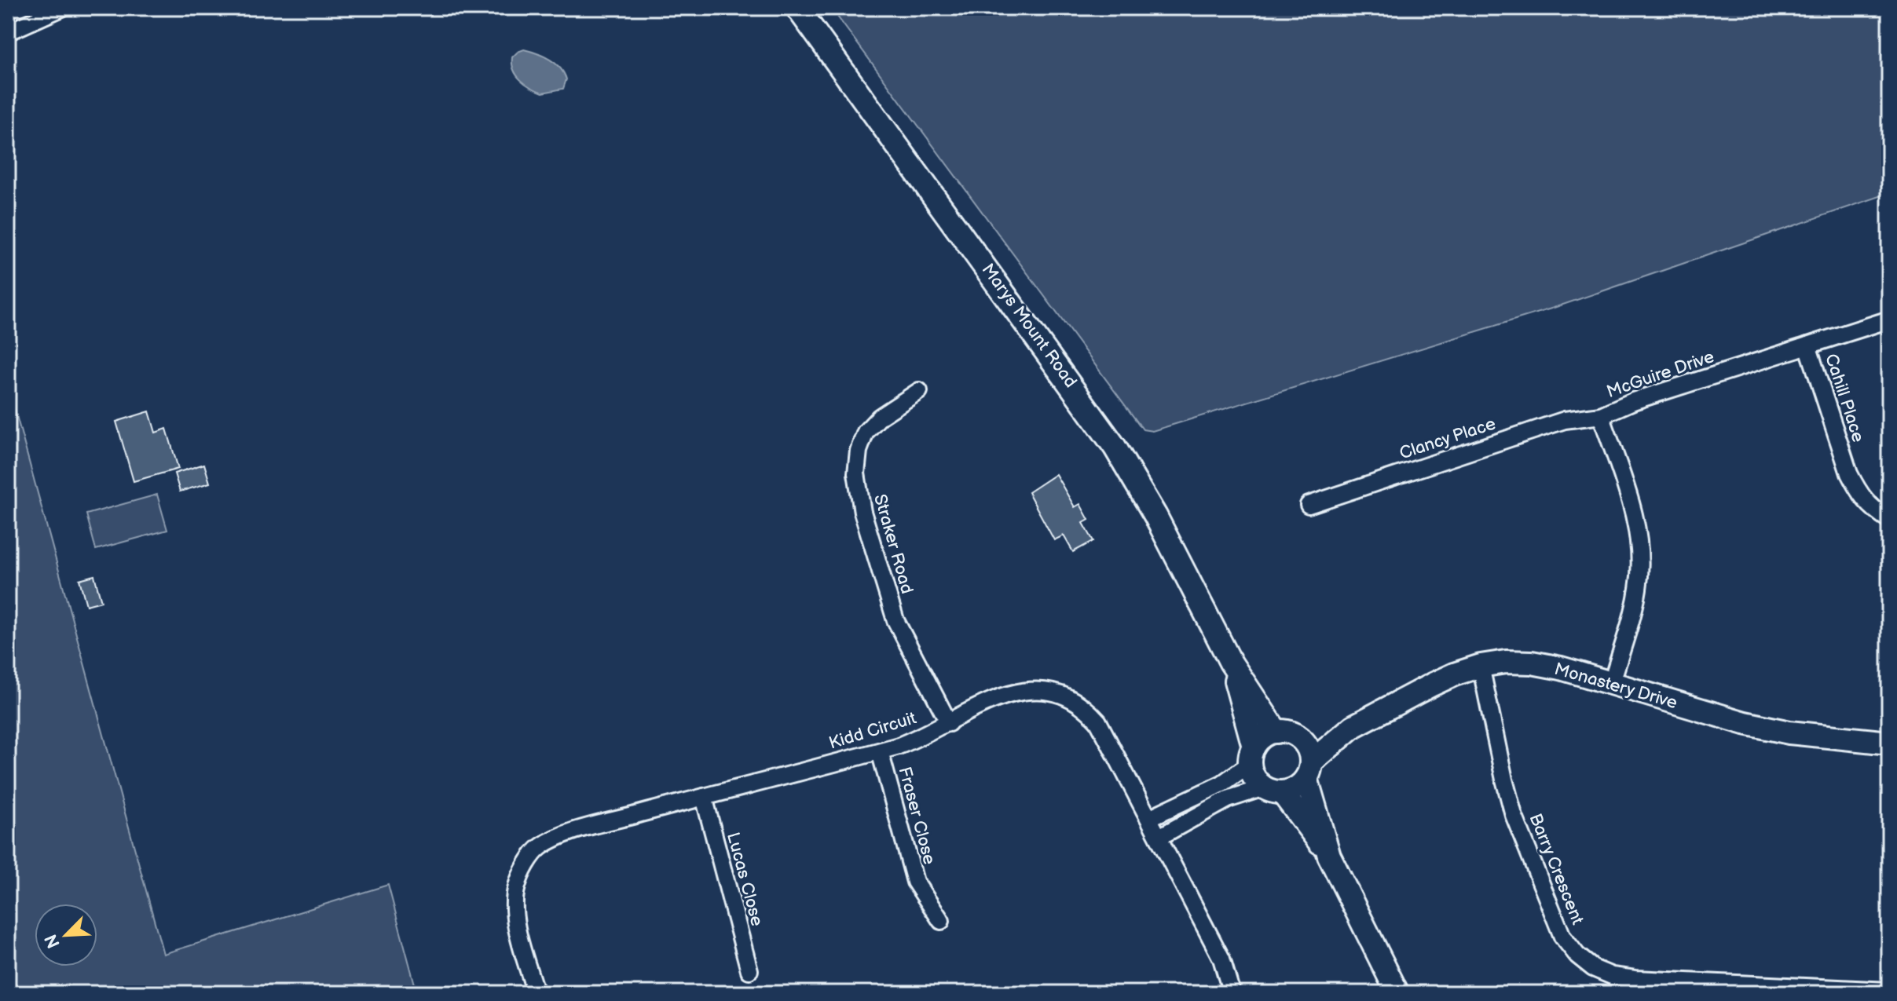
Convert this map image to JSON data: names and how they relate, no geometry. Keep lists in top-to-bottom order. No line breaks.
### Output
{"streets":{"street":["Marys Mount Road","McGuire Drive","Cahill Place","Clancy Place","Straker Road","Monastery Drive","Kidd Circuit","Fraser Close","Barry Crescent","Lucas Close"]},"crossings":[["Marys Mount Road","Monastery Drive"],["McGuire Drive","Cahill Place"],["McGuire Drive","Clancy Place"],["McGuire Drive","Monastery Drive"],["Straker Road","Kidd Circuit"],["Monastery Drive","Barry Crescent"],["Kidd Circuit","Fraser Close"],["Kidd Circuit","Lucas Close"]],"north":"bottom left"}
